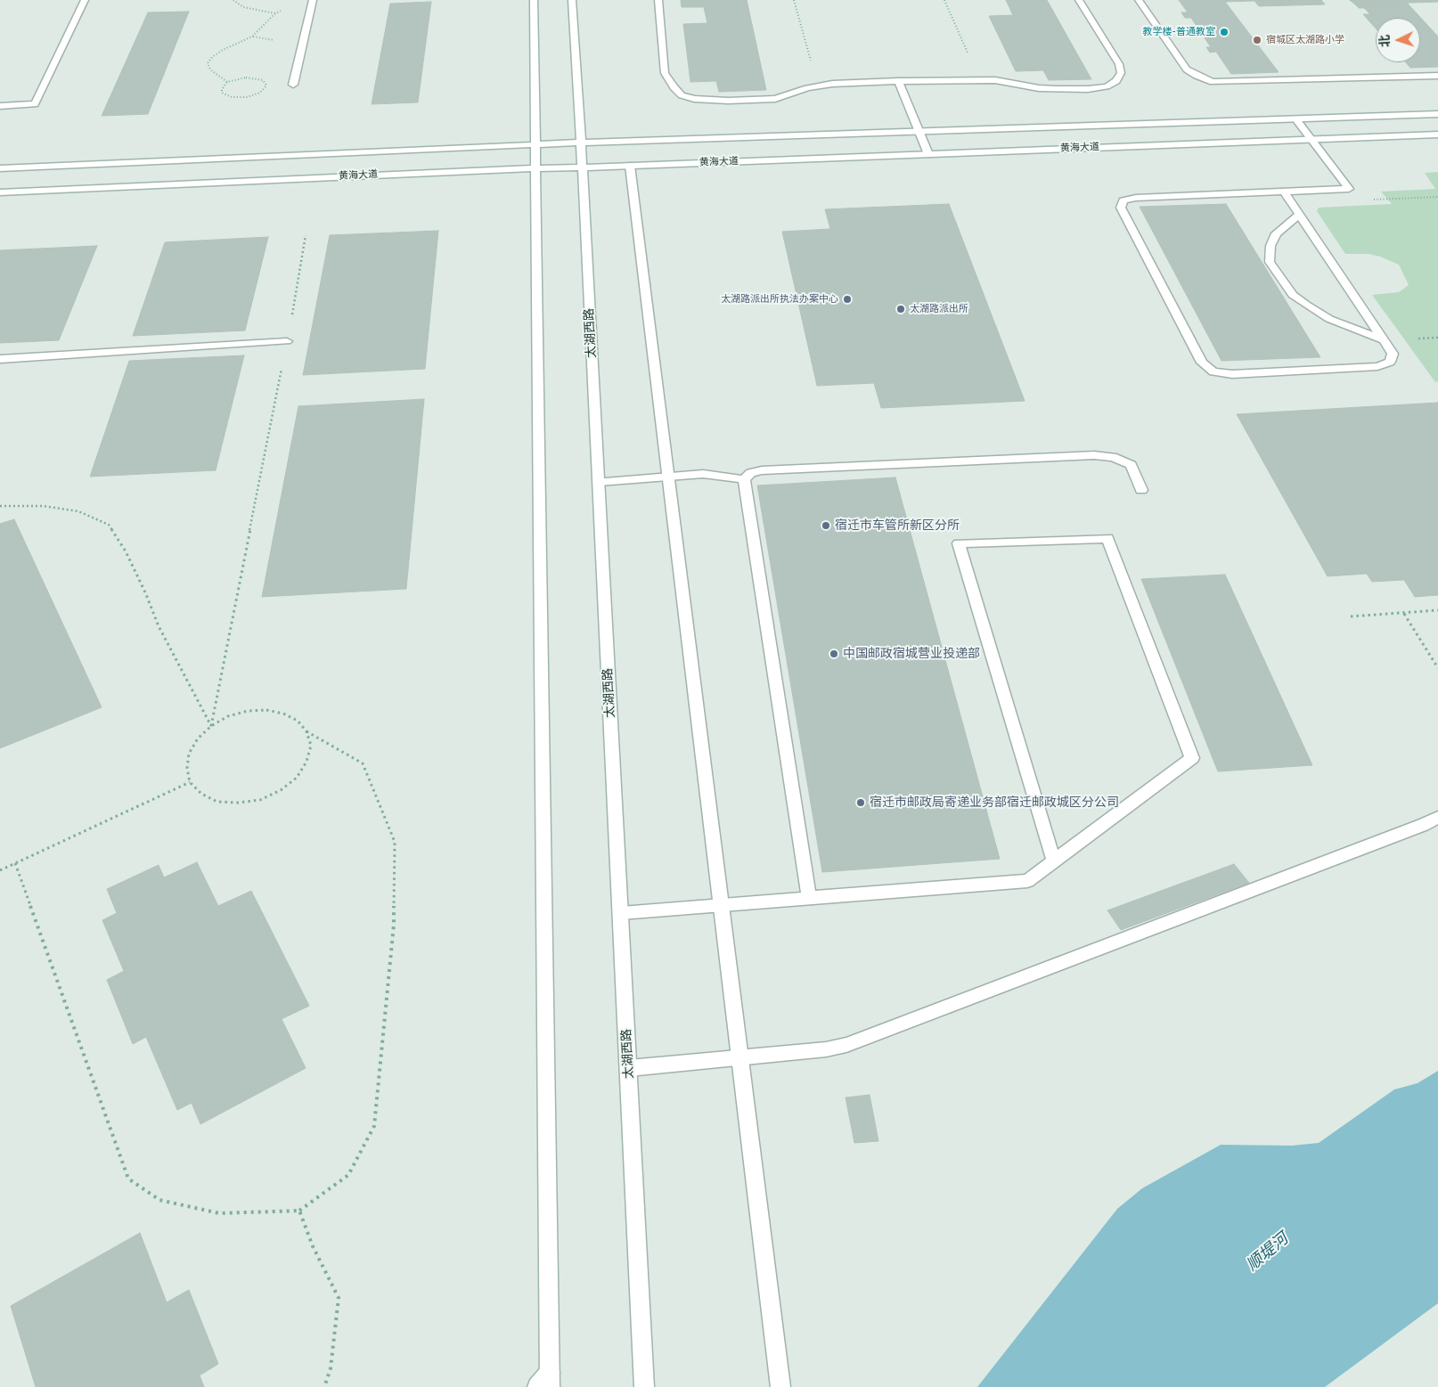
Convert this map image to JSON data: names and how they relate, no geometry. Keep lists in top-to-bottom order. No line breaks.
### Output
{"streets":{"street":["黄海大道","太湖西路"]},"crossings":[["黄海大道","太湖西路"]],"water":["顺堤河"],"places":["教学楼-普通教室","宿城区太湖路小学","太湖路派出所执法办案中心","太湖路派出所","宿迁市车管所新区分所","中国邮政宿城营业投递部","宿迁市邮政局寄递业务部宿迁邮政城区分公司"],"north":"left"}
